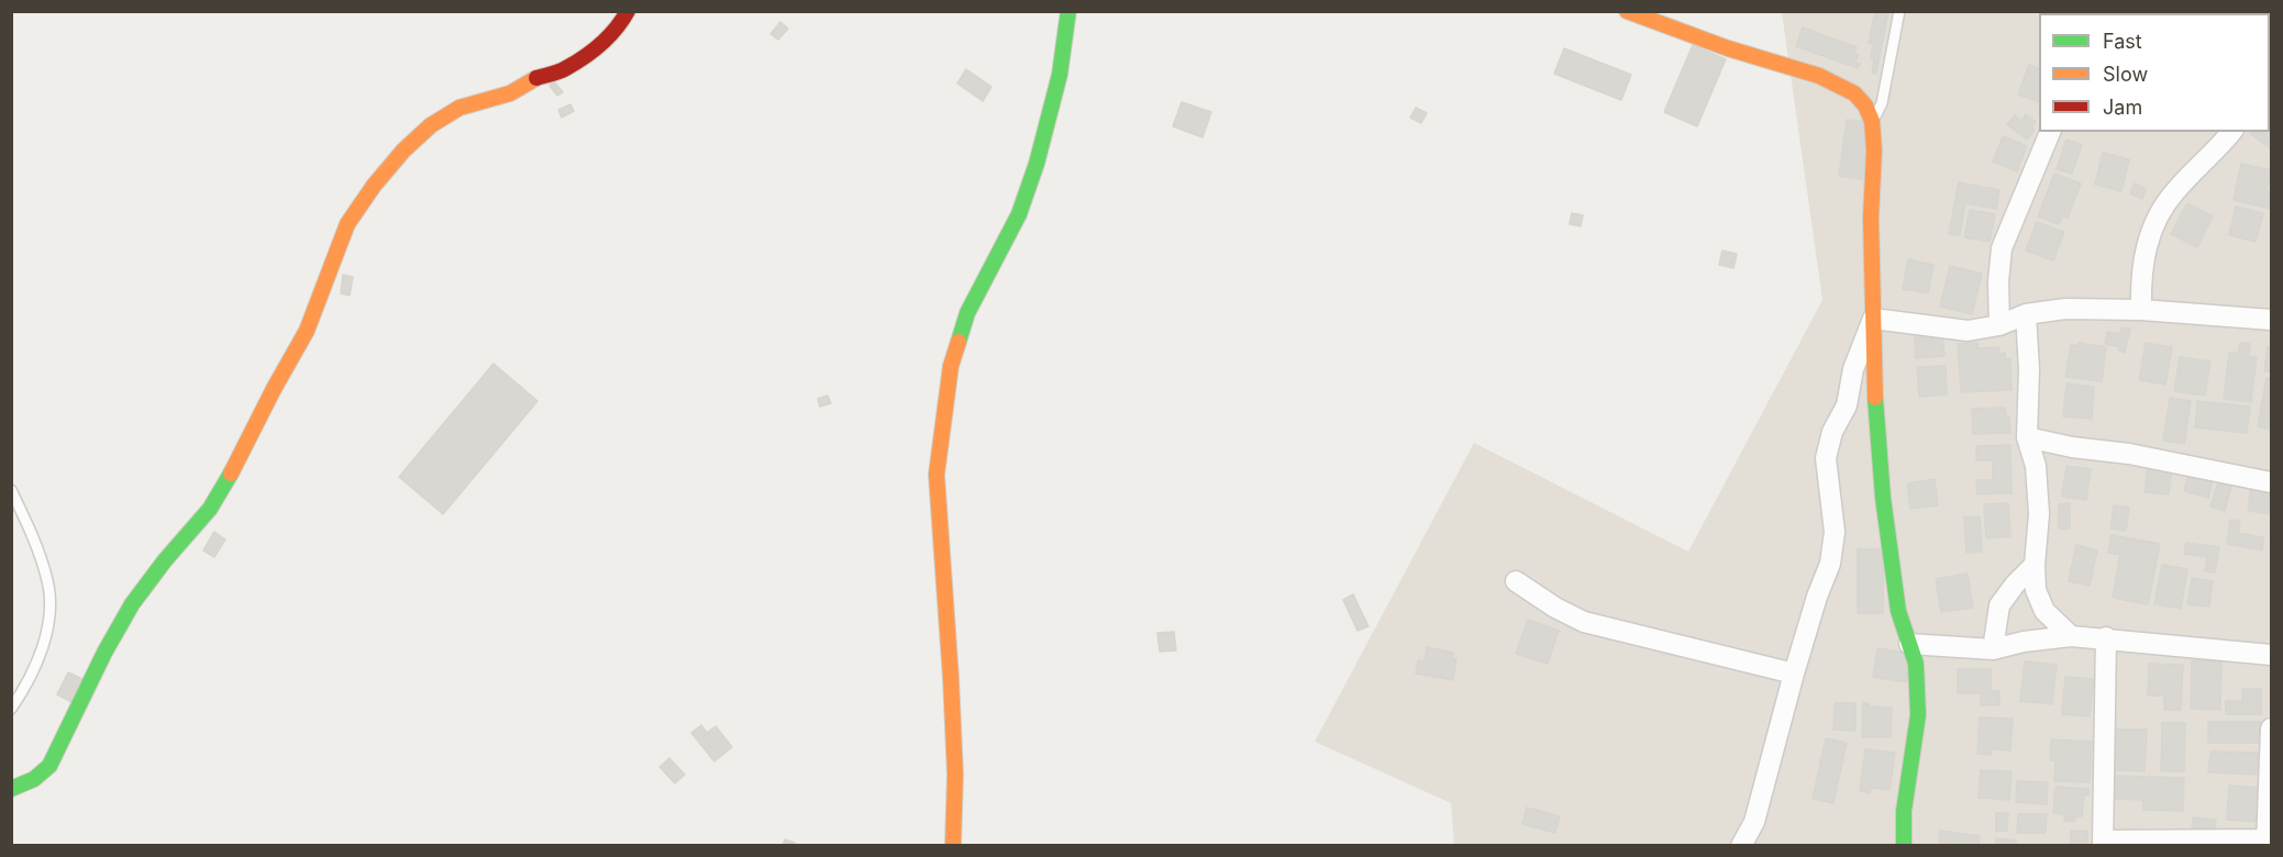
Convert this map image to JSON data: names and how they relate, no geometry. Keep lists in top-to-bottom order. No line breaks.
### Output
{"legend":["Fast","Slow","Jam"]}
